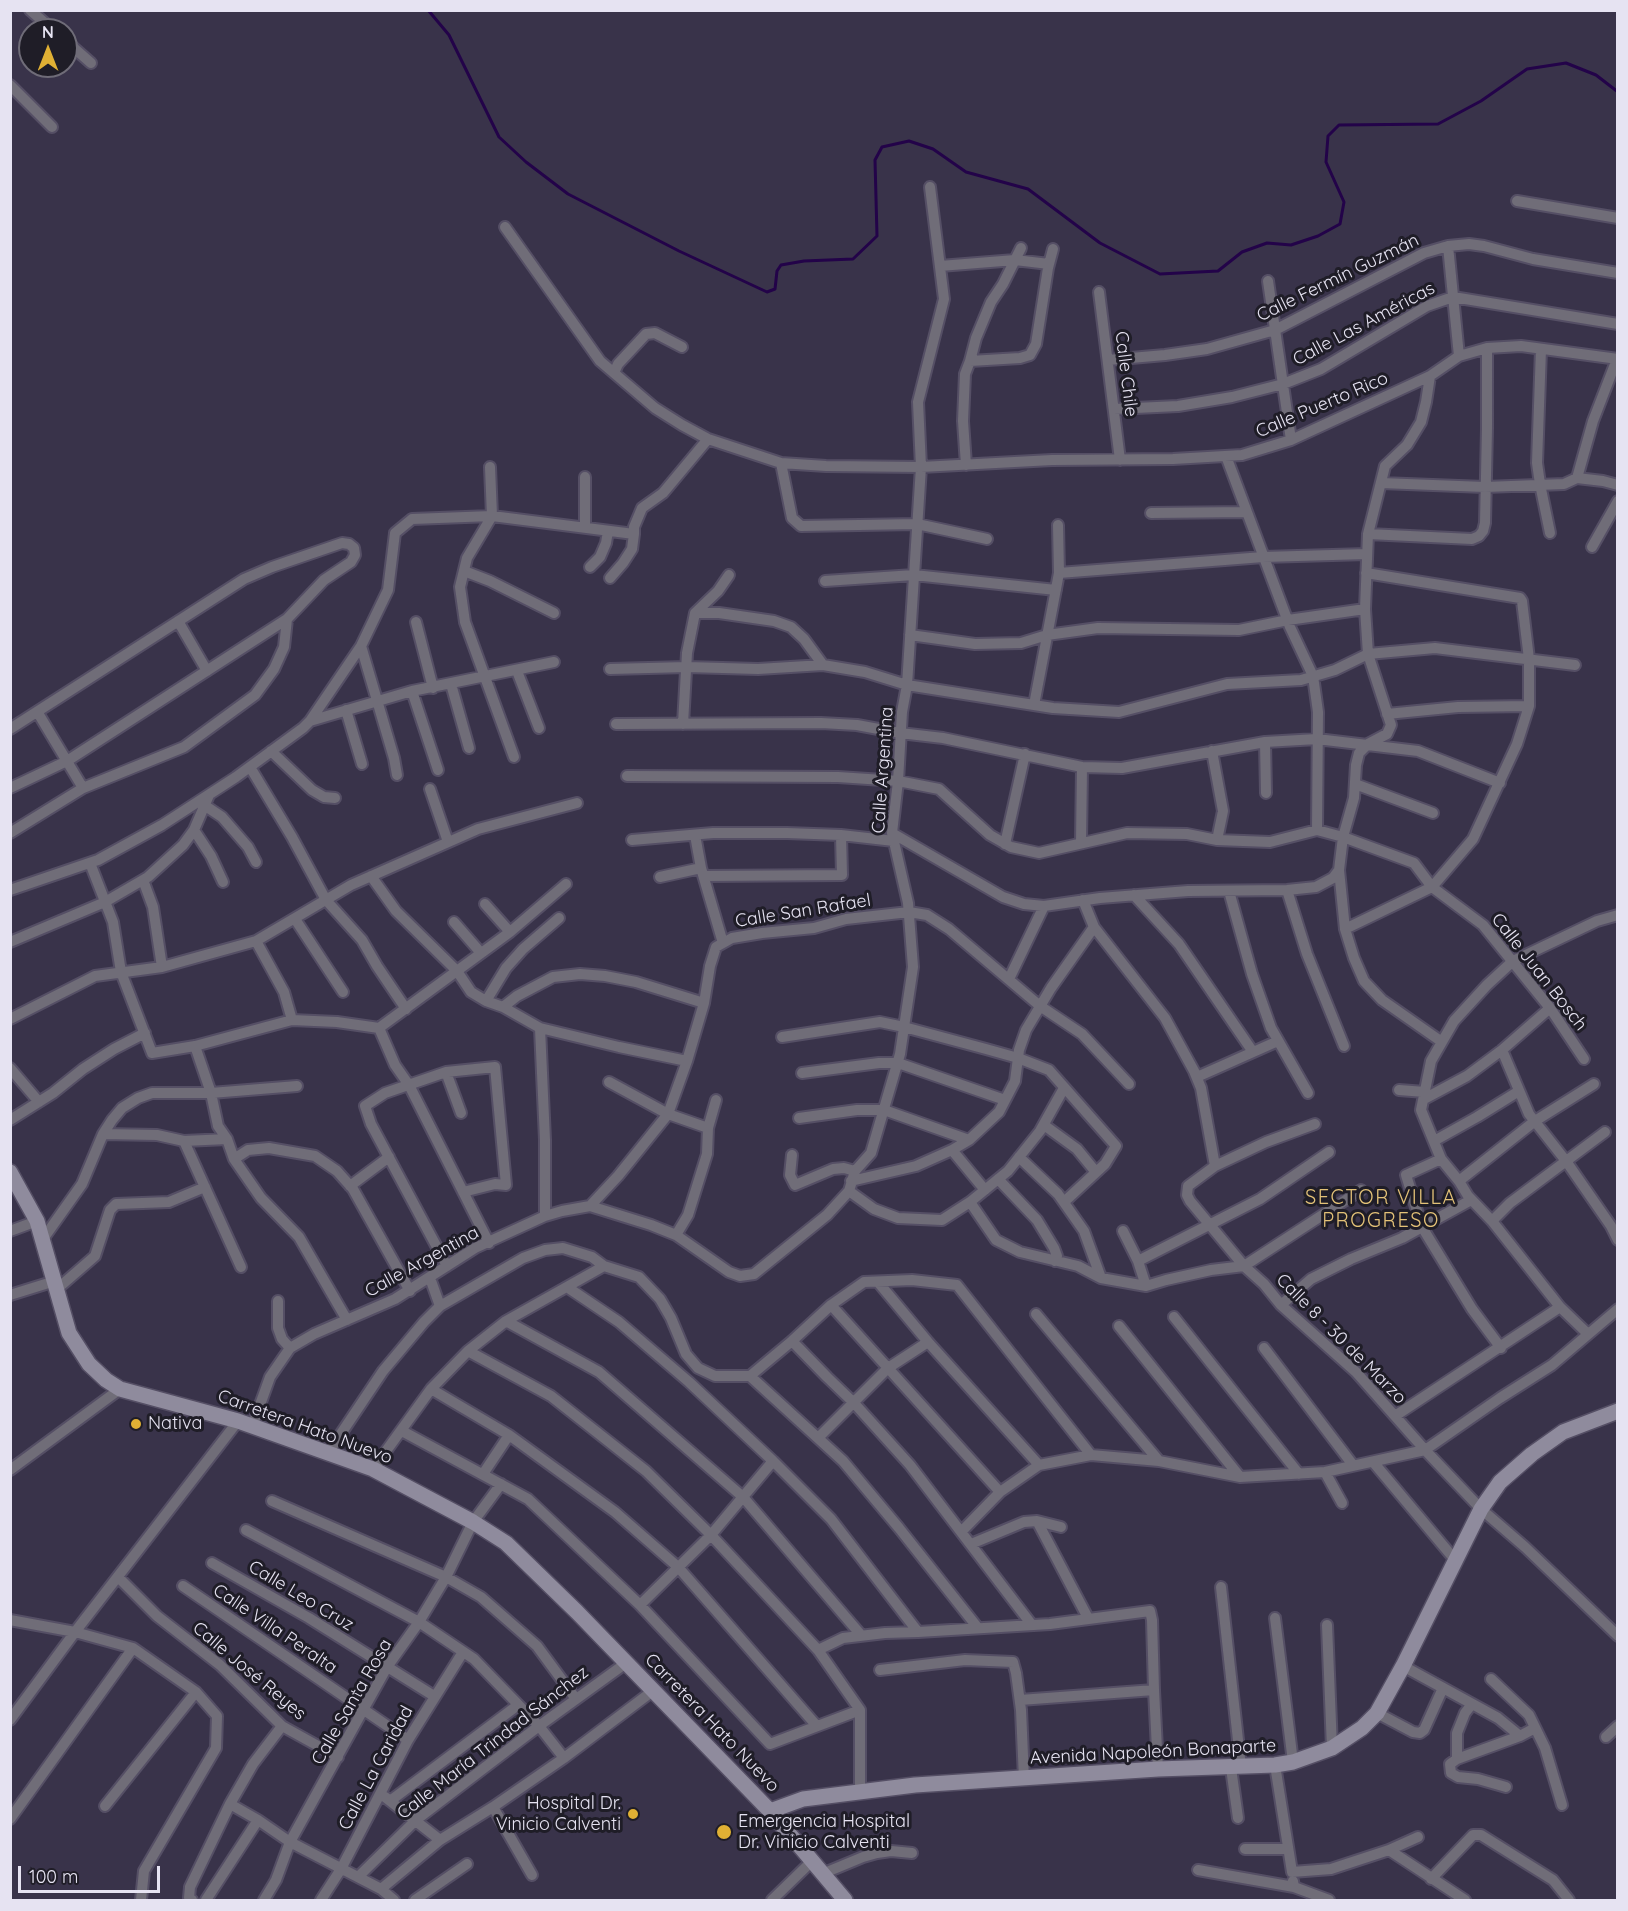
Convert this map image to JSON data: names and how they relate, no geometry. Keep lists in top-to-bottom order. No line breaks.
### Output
{"streets":{"main road":["Carretera Hato Nuevo","Avenida Napoleón Bonaparte"],"street":["Calle Fermín Guzmán","Calle Las Américas","Calle Chile","Calle Puerto Rico","Calle Argentina","Calle San Rafael","Calle Juan Bosch","Calle 8 - 30 de Marzo","Calle Leo Cruz","Calle Villa Peralta","Calle José Reyes","Calle Santa Rosa","Calle María Trindad Sánchez","Calle La Caridad"]},"crossings":[["Calle Fermín Guzmán","Calle Chile"],["Calle Las Américas","Calle Chile"],["Calle Chile","Calle Puerto Rico"],["Calle Puerto Rico","Calle Argentina"],["Calle Argentina","Calle San Rafael"],["Calle Argentina","Carretera Hato Nuevo"],["Calle Argentina","Calle José Reyes"],["Calle 8 - 30 de Marzo","Avenida Napoleón Bonaparte"],["Carretera Hato Nuevo","Calle Santa Rosa"],["Carretera Hato Nuevo","Calle María Trindad Sánchez"],["Carretera Hato Nuevo","Avenida Napoleón Bonaparte"],["Calle Leo Cruz","Calle Santa Rosa"],["Calle Leo Cruz","Calle La Caridad"],["Calle Villa Peralta","Calle Santa Rosa"],["Calle Villa Peralta","Calle La Caridad"],["Calle José Reyes","Calle Santa Rosa"]],"districts":["SECTOR VILLA PROGRESO"],"places":["Nativa","Hospital Dr. Vinicio Calventi","Emergencia Hospital Dr. Vinicio Calventi"],"scale_bar":"100 m","north":"top"}
